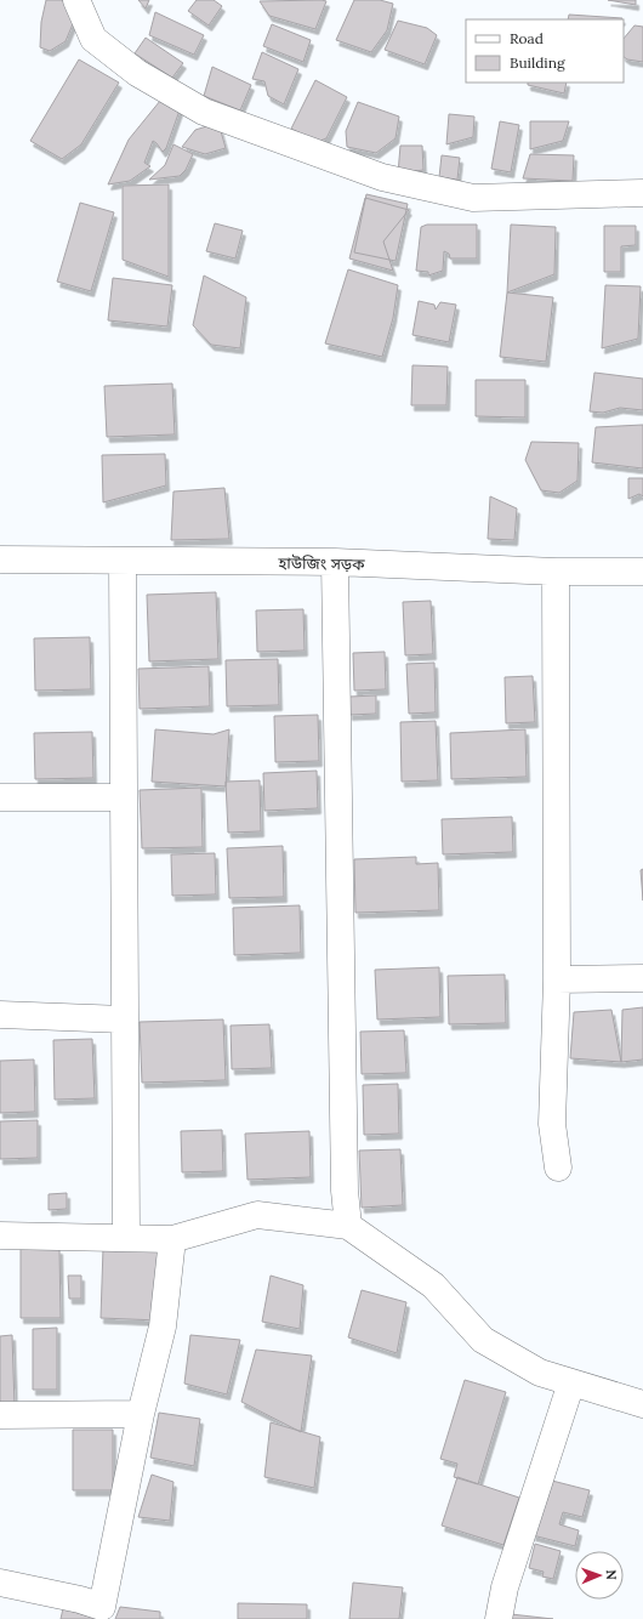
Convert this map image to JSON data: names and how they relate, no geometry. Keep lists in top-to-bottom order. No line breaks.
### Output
{"streets":{"street":["হাউজিং সড়ক"]},"legend":["Road","Building"],"north":"right"}
